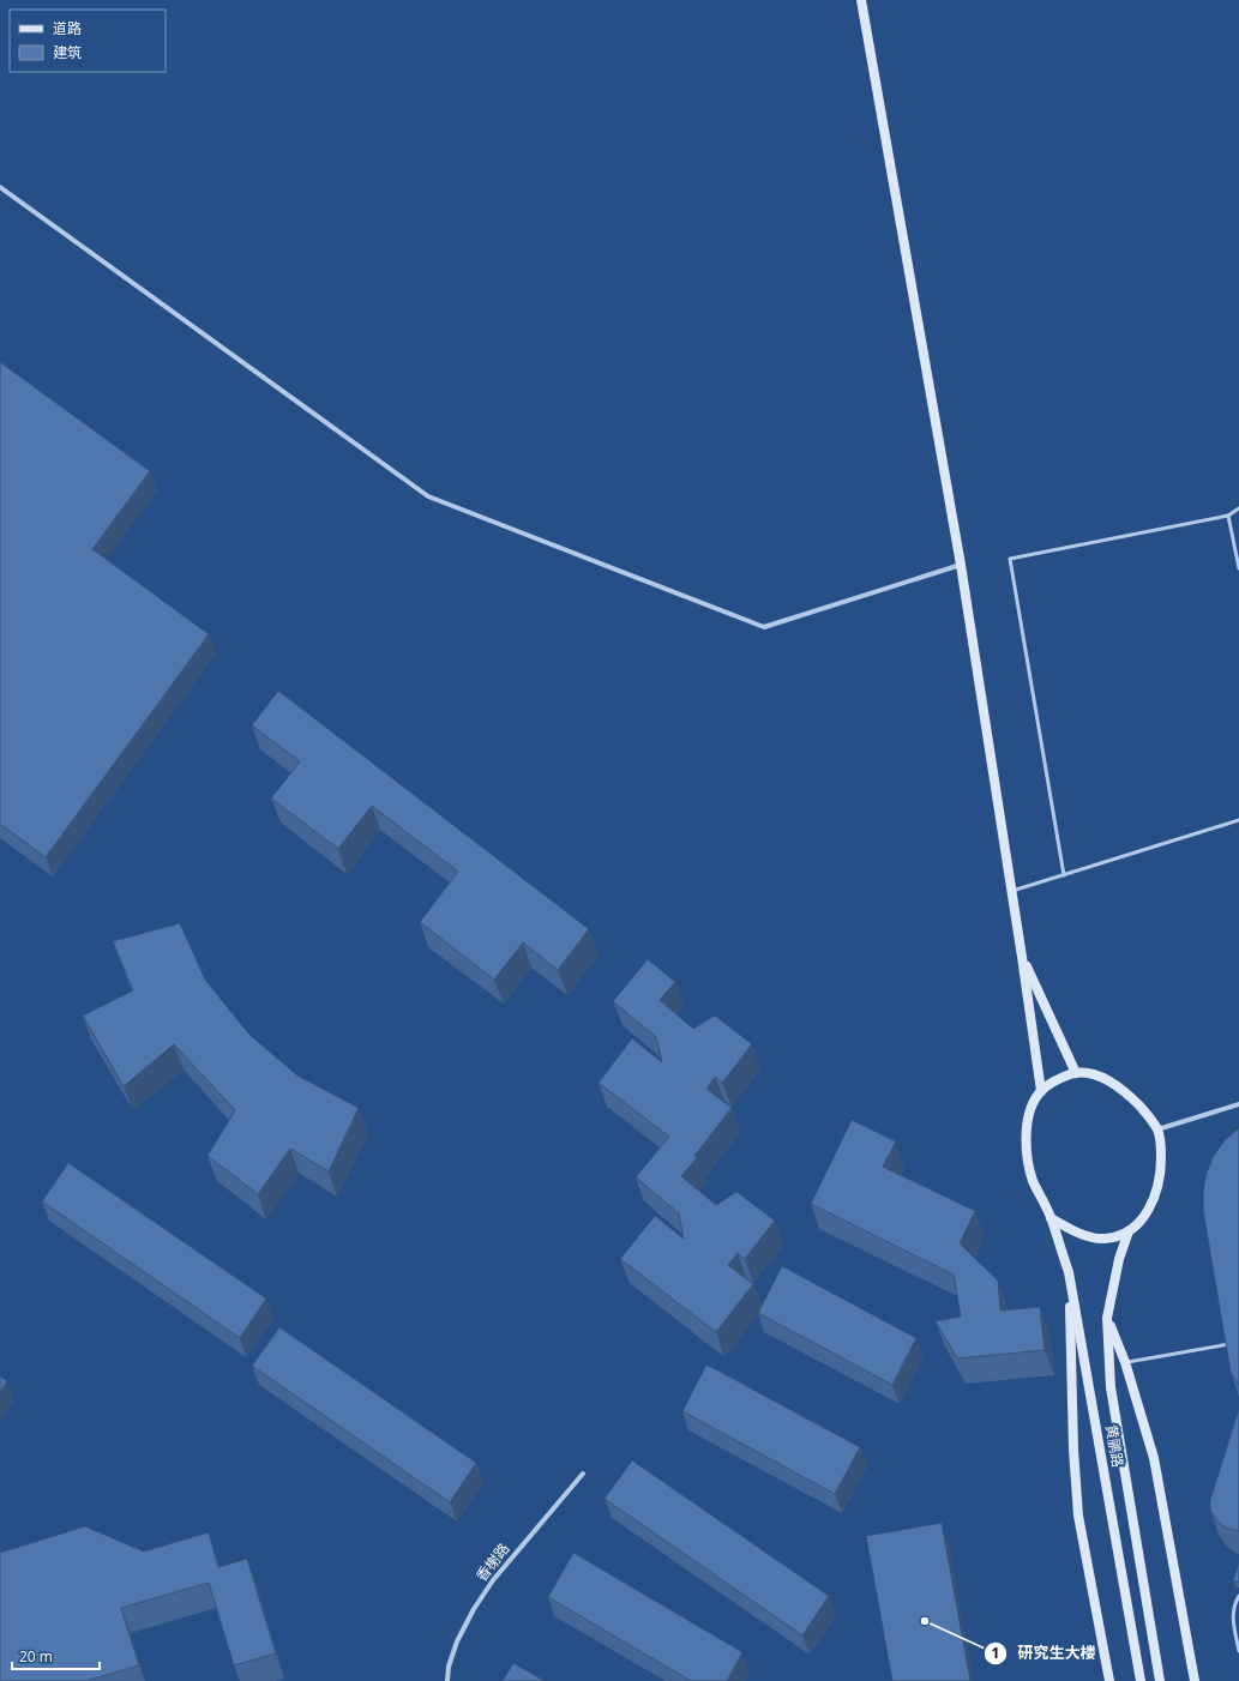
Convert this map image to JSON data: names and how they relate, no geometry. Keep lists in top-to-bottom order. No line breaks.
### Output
{"streets":{"street":["黄鹂路","香榭路"]},"places":["研究生大楼"],"legend":["道路","建筑"],"scale_bar":"20 m"}
